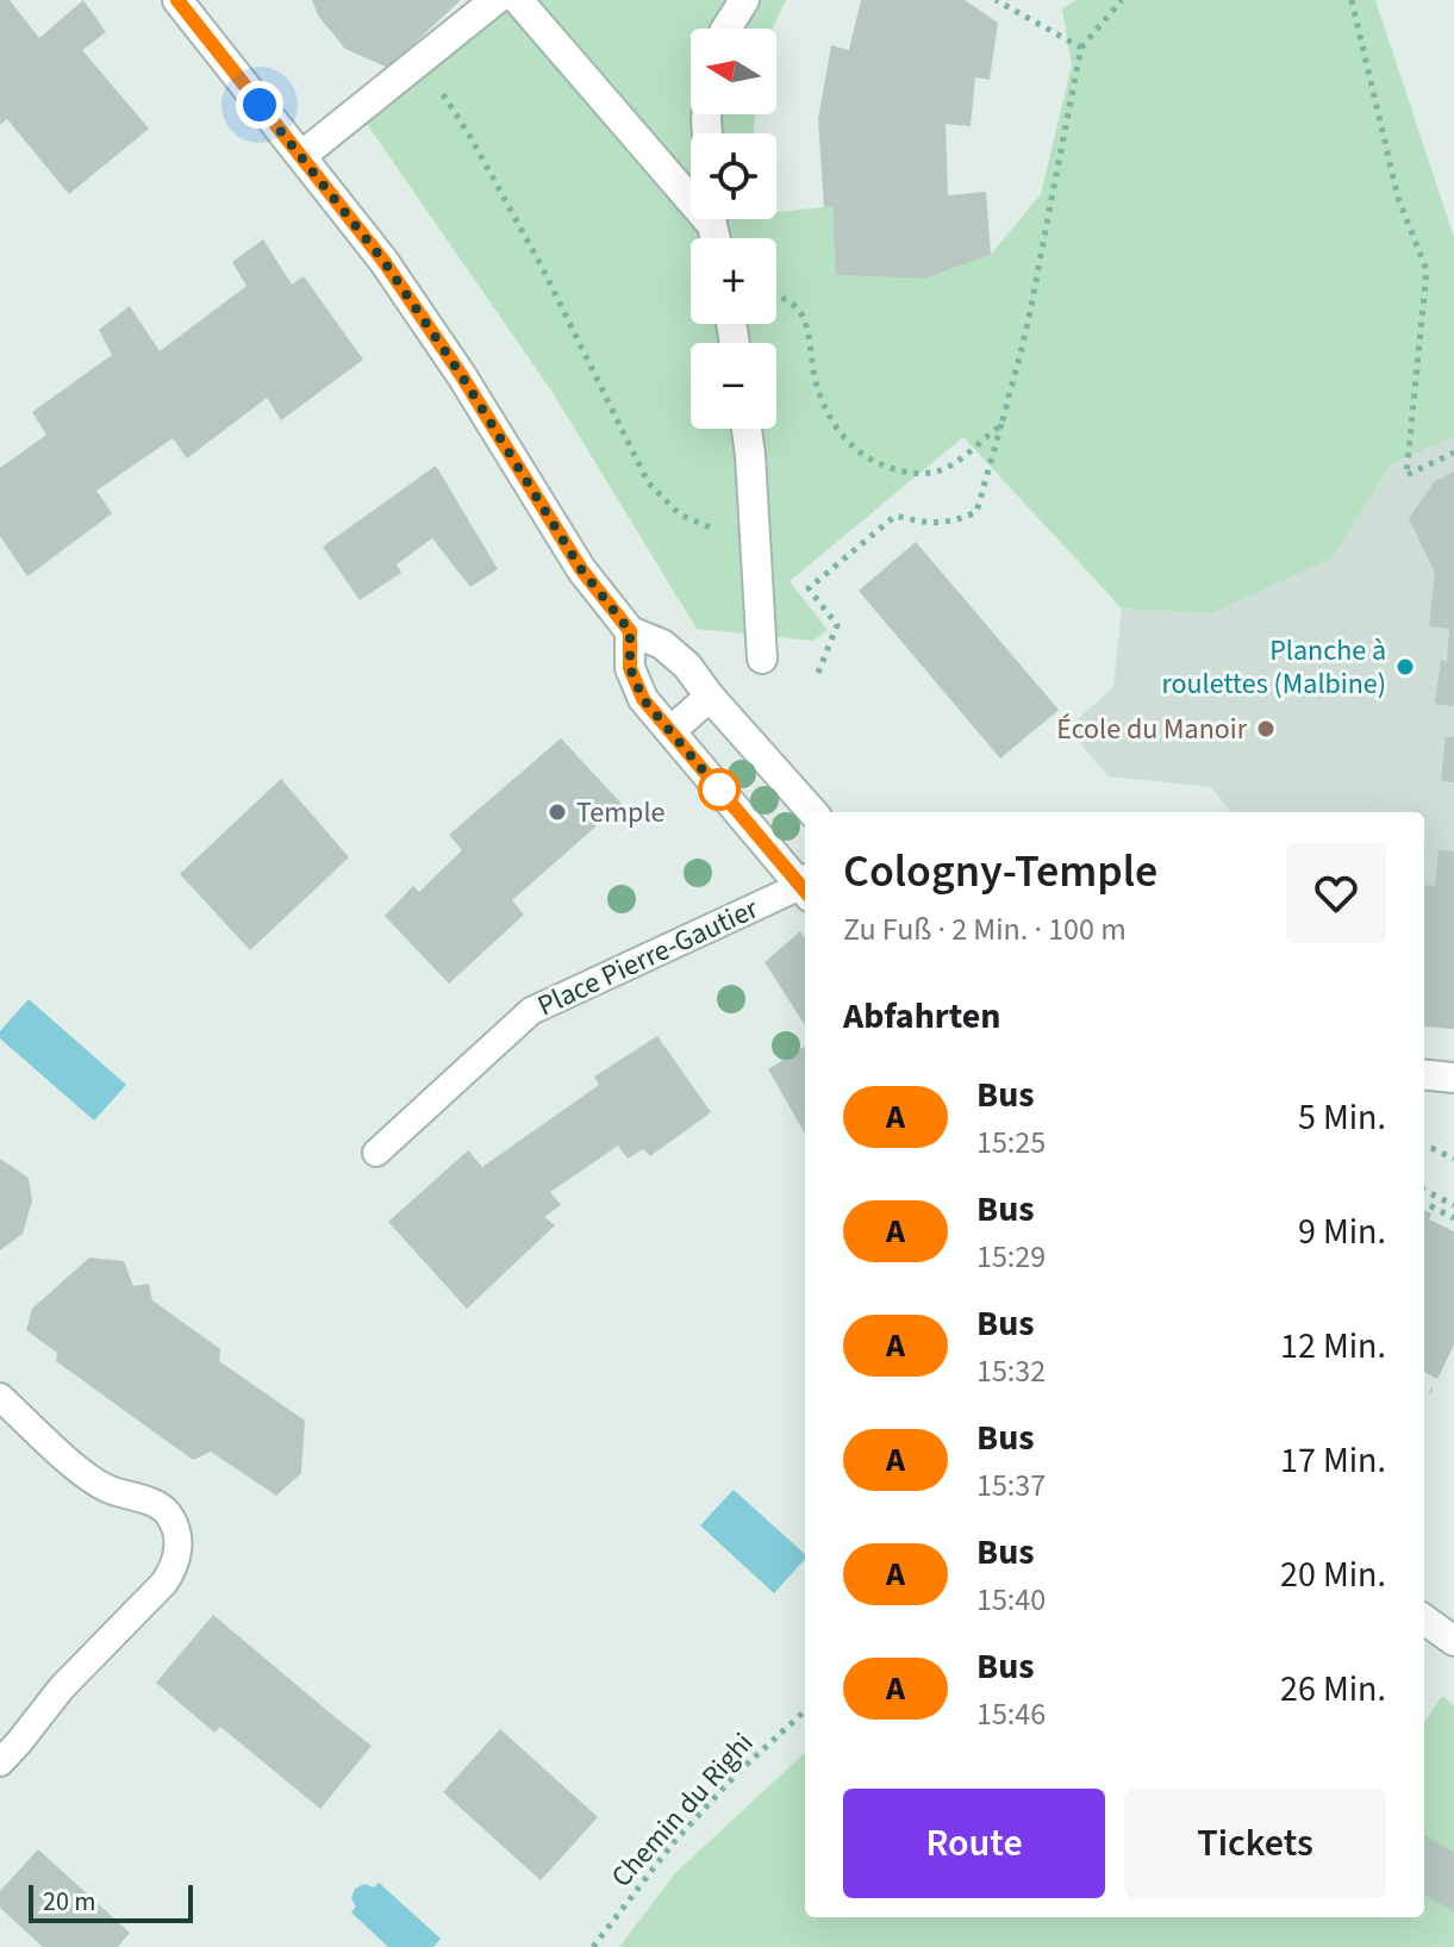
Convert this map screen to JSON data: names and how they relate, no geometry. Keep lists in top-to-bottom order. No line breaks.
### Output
{"streets":{"lane":["Place Pierre-Gautier"],"path":["Chemin du Righi"]},"places":["Planche à roulettes (Malbine)","École du Manoir","Temple"],"lines":["bus line A"],"scale_bar":"20 m","north":"left","page":{"map_buttons":["+","−"],"heading":[["Cologny-Temple","Zu Fuß · 2 Min. · 100 m"],"Abfahrten"],"list":[{"mark":"A","name":"Bus","note":"15:25","value":"5 Min."},{"mark":"A","name":"Bus","note":"15:29","value":"9 Min."},{"mark":"A","name":"Bus","note":"15:32","value":"12 Min."},{"mark":"A","name":"Bus","note":"15:37","value":"17 Min."},{"mark":"A","name":"Bus","note":"15:40","value":"20 Min."},{"mark":"A","name":"Bus","note":"15:46","value":"26 Min."}],"buttons":["Route","Tickets"],"scale":"20 m"}}
